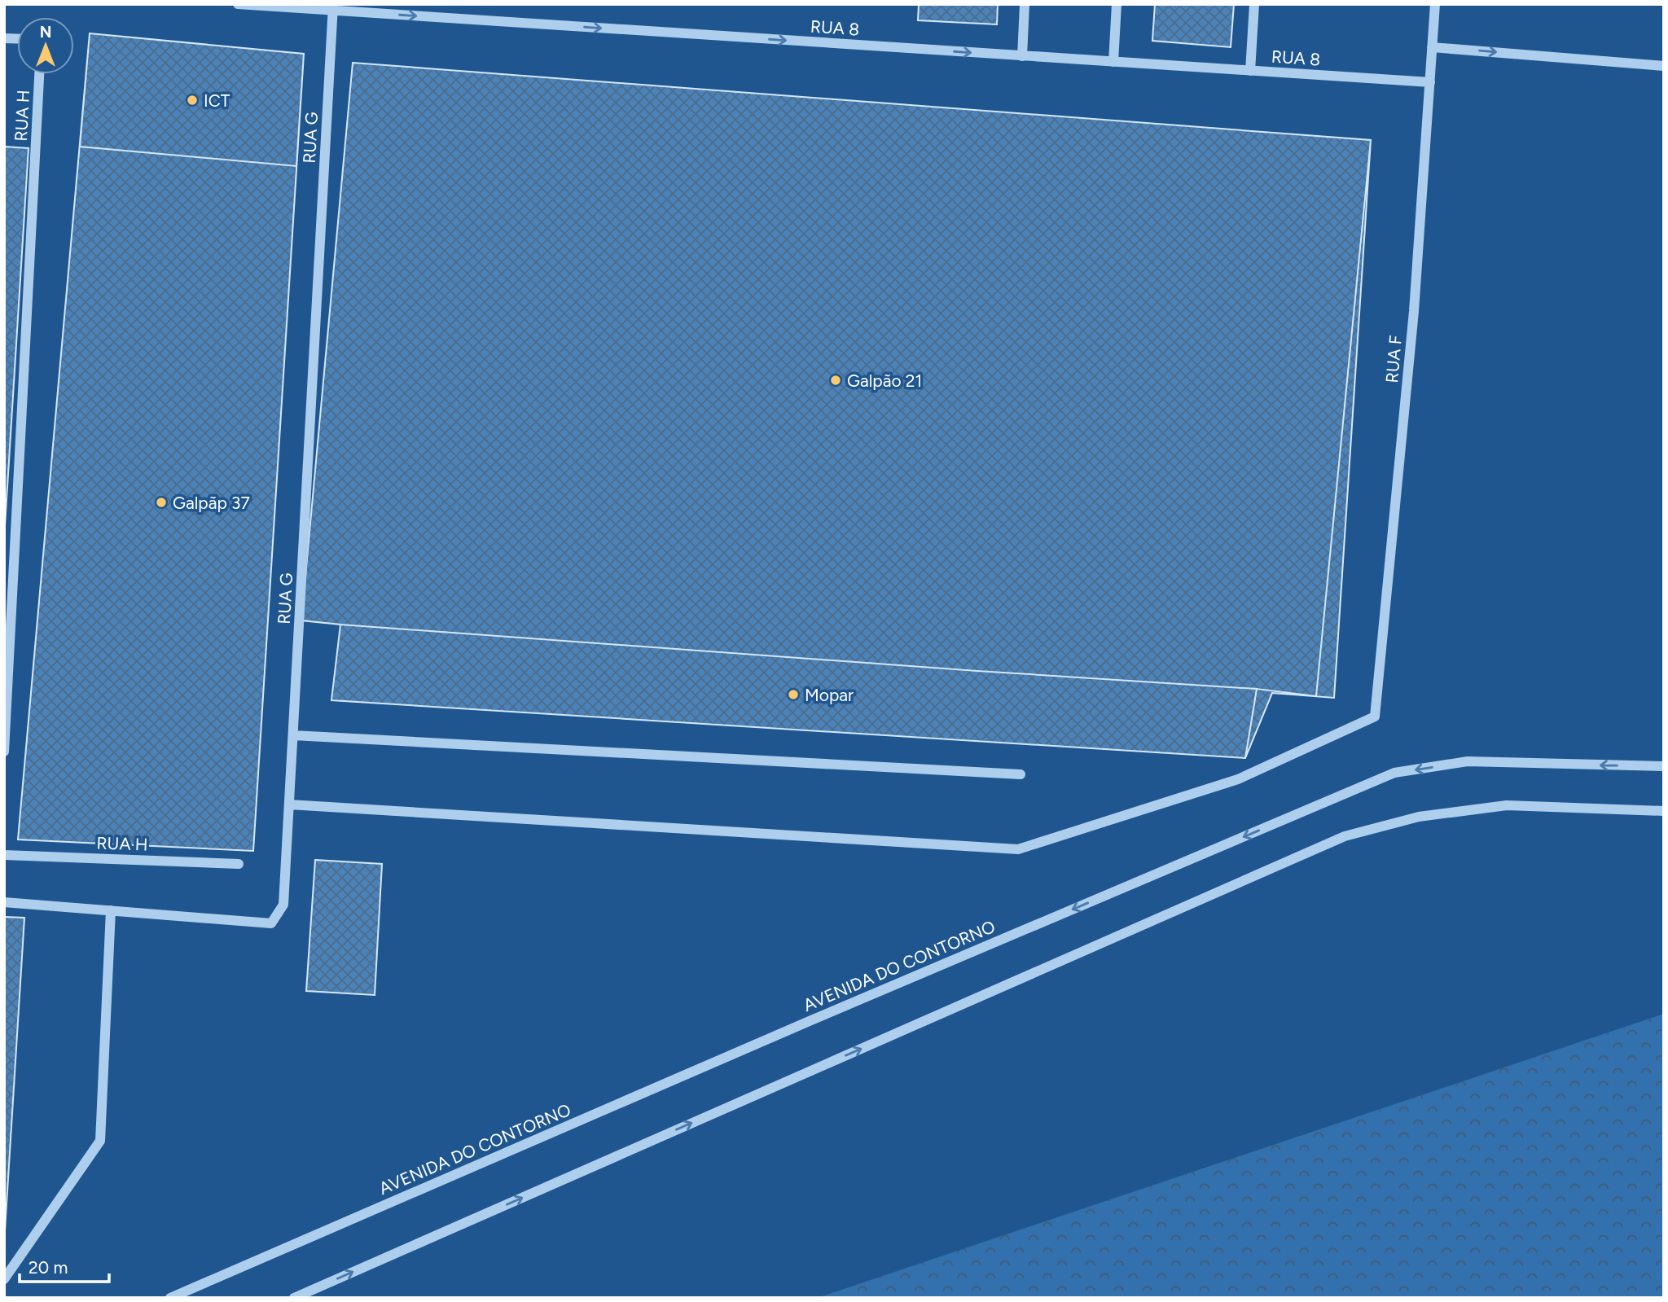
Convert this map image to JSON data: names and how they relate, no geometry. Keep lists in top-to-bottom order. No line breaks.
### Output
{"streets":{"street":["RUA 8","RUA H","RUA G","RUA F","AVENIDA DO CONTORNO"]},"crossings":[["RUA 8","RUA G"],["RUA 8","RUA F"],["RUA G","RUA F"]],"one_way":["RUA 8"],"places":["ICT","Galpão 21","Galpãp 37","Mopar"],"scale_bar":"20 m","north":"top"}
